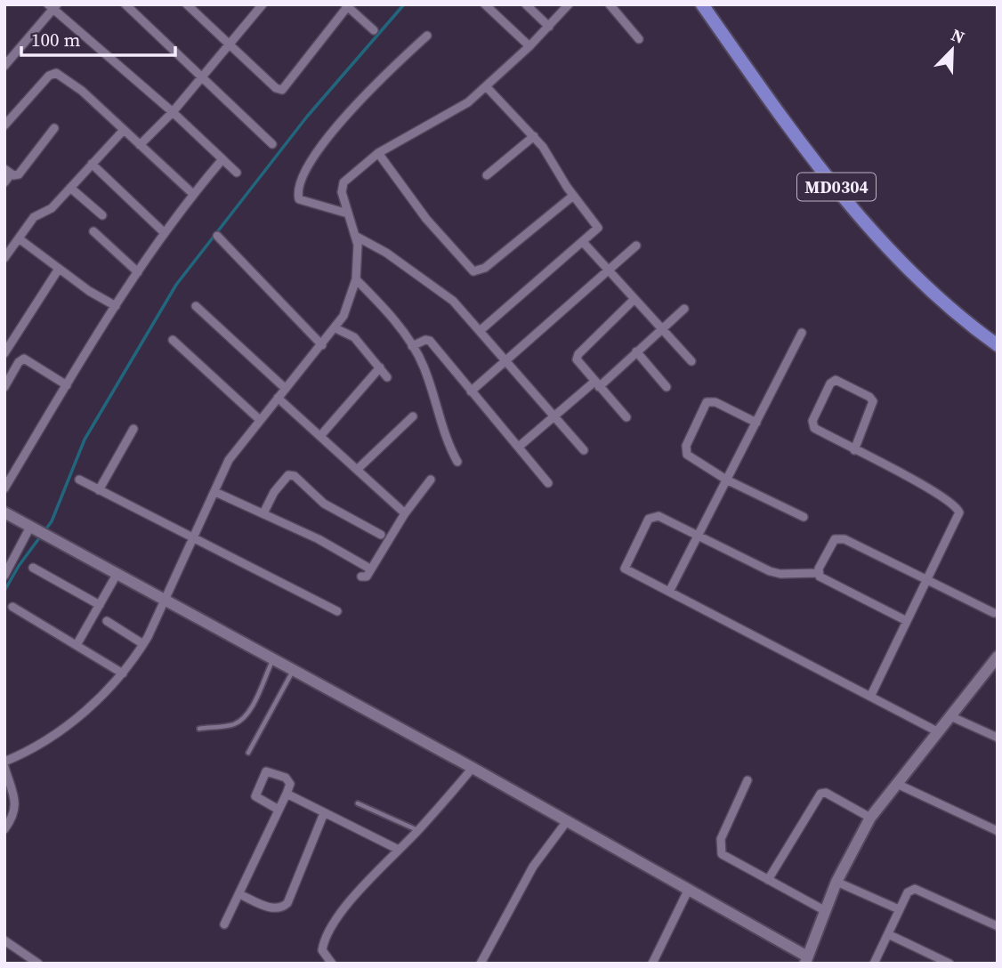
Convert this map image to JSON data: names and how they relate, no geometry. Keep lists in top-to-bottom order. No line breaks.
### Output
{"streets":{"main road":["MD0304"]},"scale_bar":"100 m","north":"top right"}
